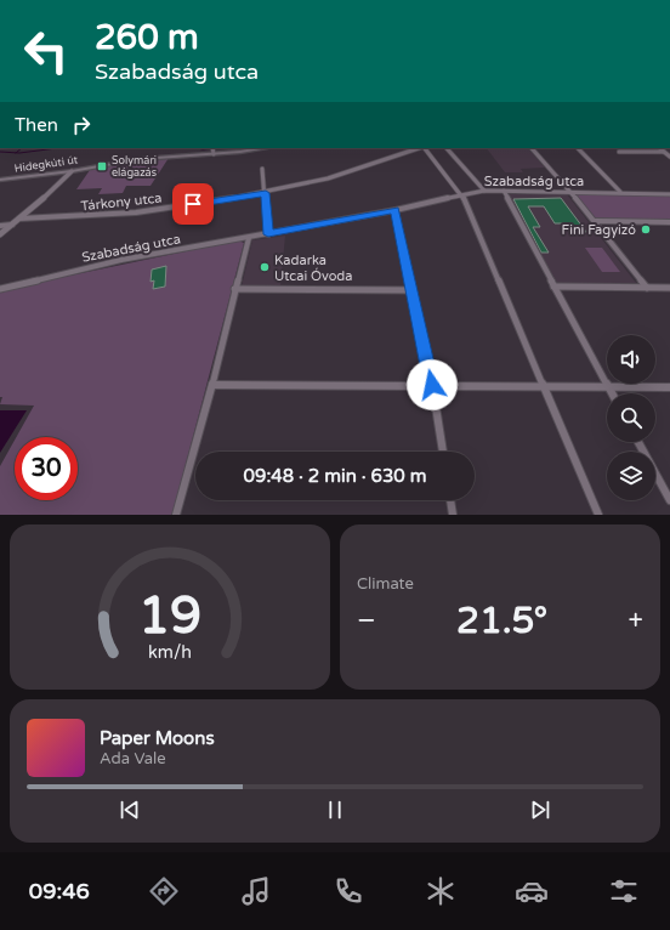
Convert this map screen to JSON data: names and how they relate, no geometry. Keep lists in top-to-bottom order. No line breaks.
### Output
{"streets":{"main road":["Hidegkúti út"],"street":["Szabadság utca","Tárkony utca"]},"places":{"transit":["Solymári elágazás"],"other":["Fini Fagyizó","Kadarka Utcai Óvoda"]},"page":{"turn":["260 m","Szabadság utca"],"then":"Then","limit":"30","trip":"09:48 · 2 min · 630 m","tile":"Climate","heat":["−","21.5°","+"],"song":["Paper Moons","Ada Vale"],"tabs":"09:46","gauge":["19","km/h"]}}
